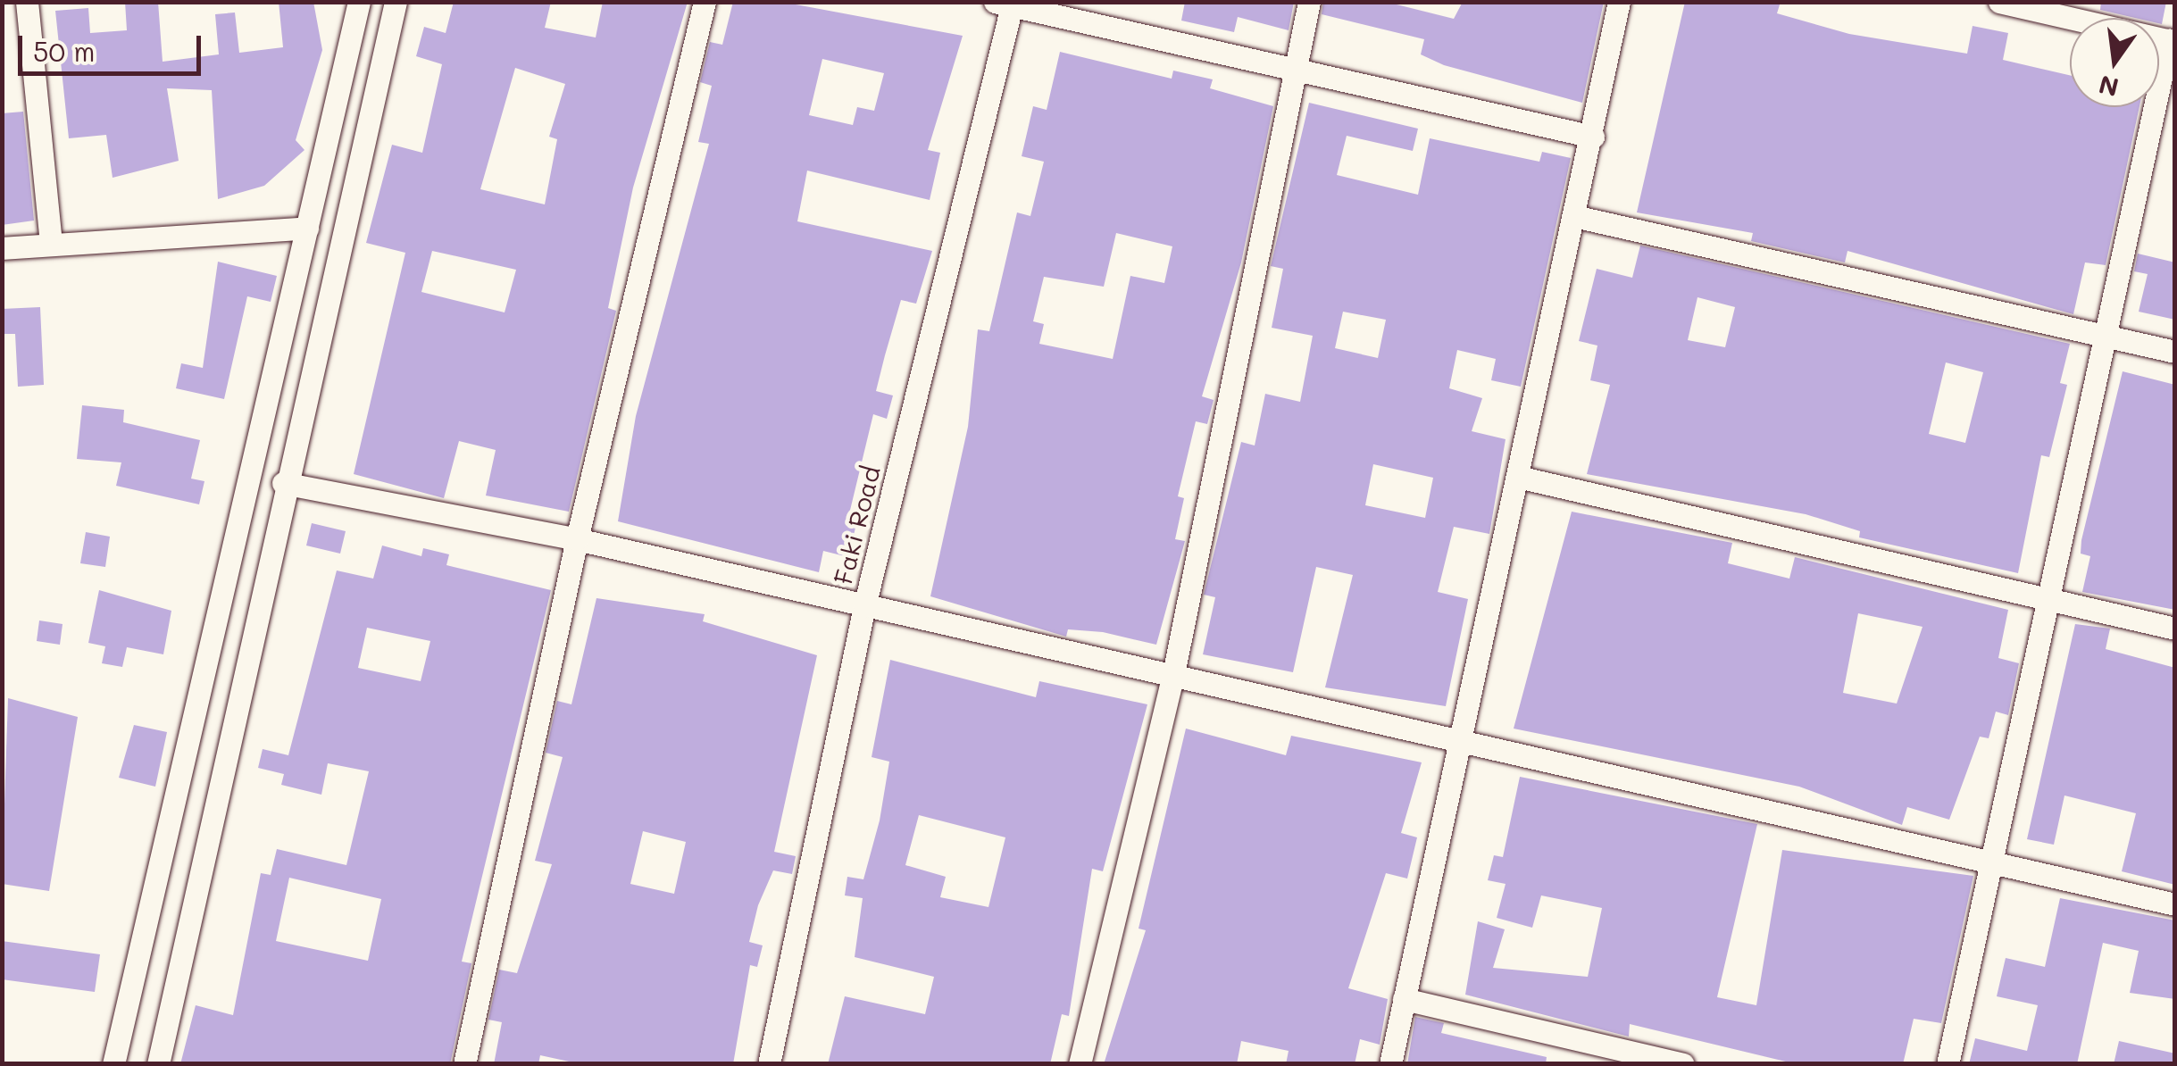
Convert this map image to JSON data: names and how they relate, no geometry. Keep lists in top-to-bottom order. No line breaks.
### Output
{"streets":{"street":["Faki Road"]},"scale_bar":"50 m","north":"bottom"}
